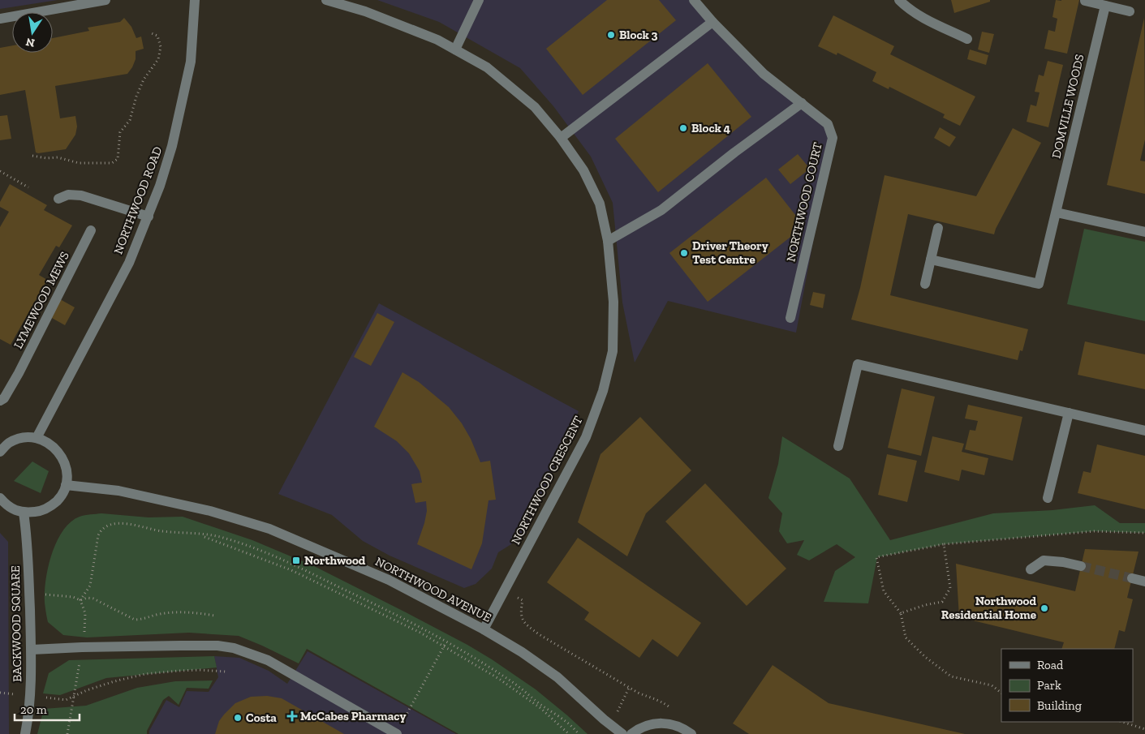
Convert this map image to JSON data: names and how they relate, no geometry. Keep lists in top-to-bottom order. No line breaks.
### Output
{"streets":{"street":["DOMVILLE WOODS","NORTHWOOD ROAD","NORTHWOOD COURT","LYMEWOOD MEWS","NORTHWOOD CRESCENT","NORTHWOOD AVENUE","BACKWOOD SQUARE"]},"crossings":[["NORTHWOOD CRESCENT","NORTHWOOD AVENUE"]],"places":{"other":["Block 3","Block 4","Driver Theory Test Centre","Northwood Residential Home","Costa"],"transit":["Northwood"],"health":["McCabes Pharmacy"]},"legend":["Road","Park","Building"],"scale_bar":"20 m","north":"bottom"}
